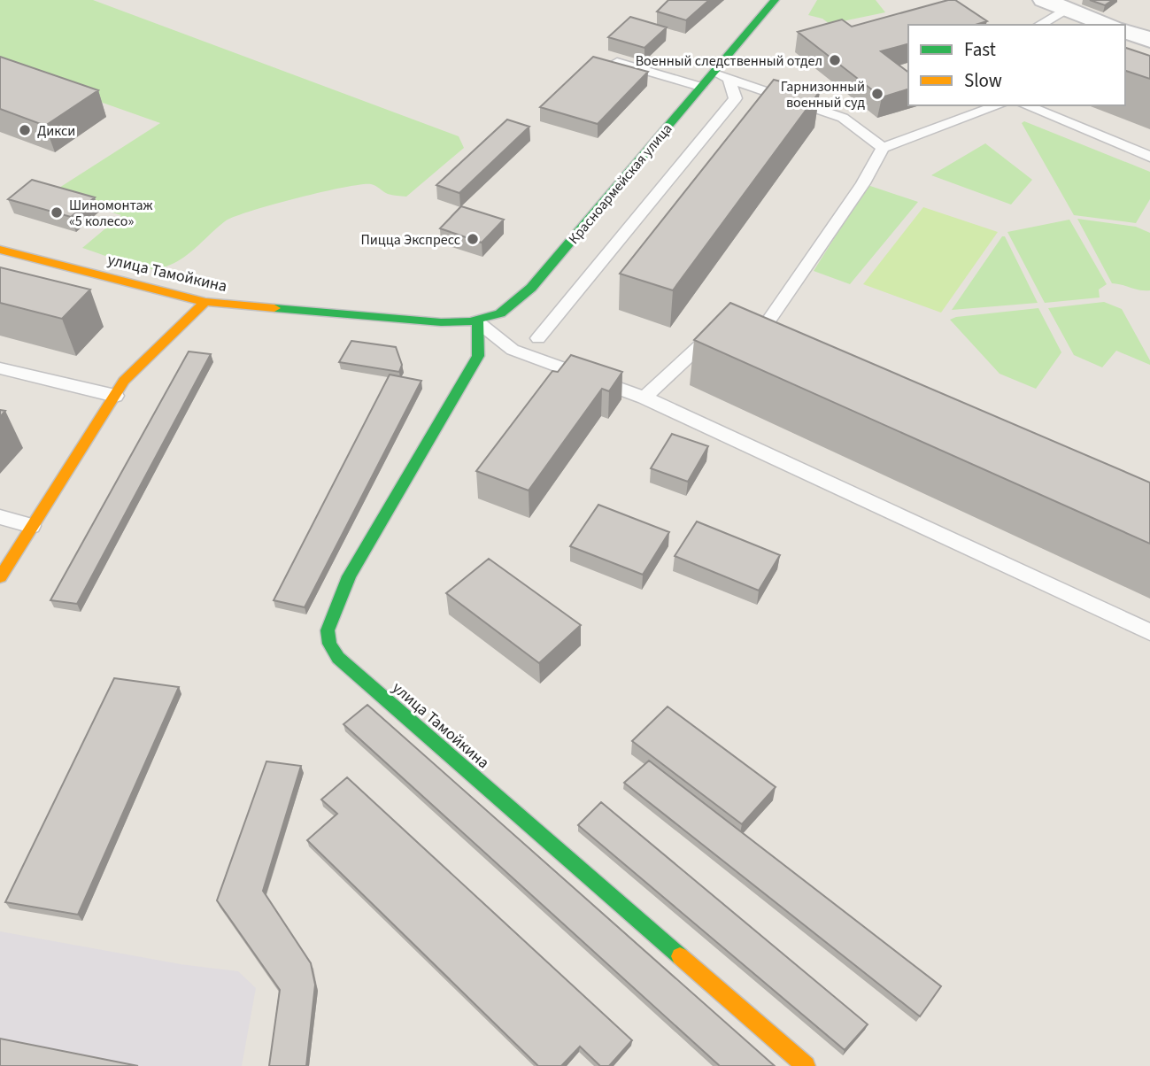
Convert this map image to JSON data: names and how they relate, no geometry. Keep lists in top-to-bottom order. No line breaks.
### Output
{"streets":{"street":["Красноармейская улица","улица Тамойкина"]},"crossings":[["Красноармейская улица","улица Тамойкина"]],"places":["Военный следственный отдел","Гарнизонный военный суд","Дикси","Шиномонтаж «5 колесо»","Пицца Экспресс"],"legend":["Fast","Slow"]}
